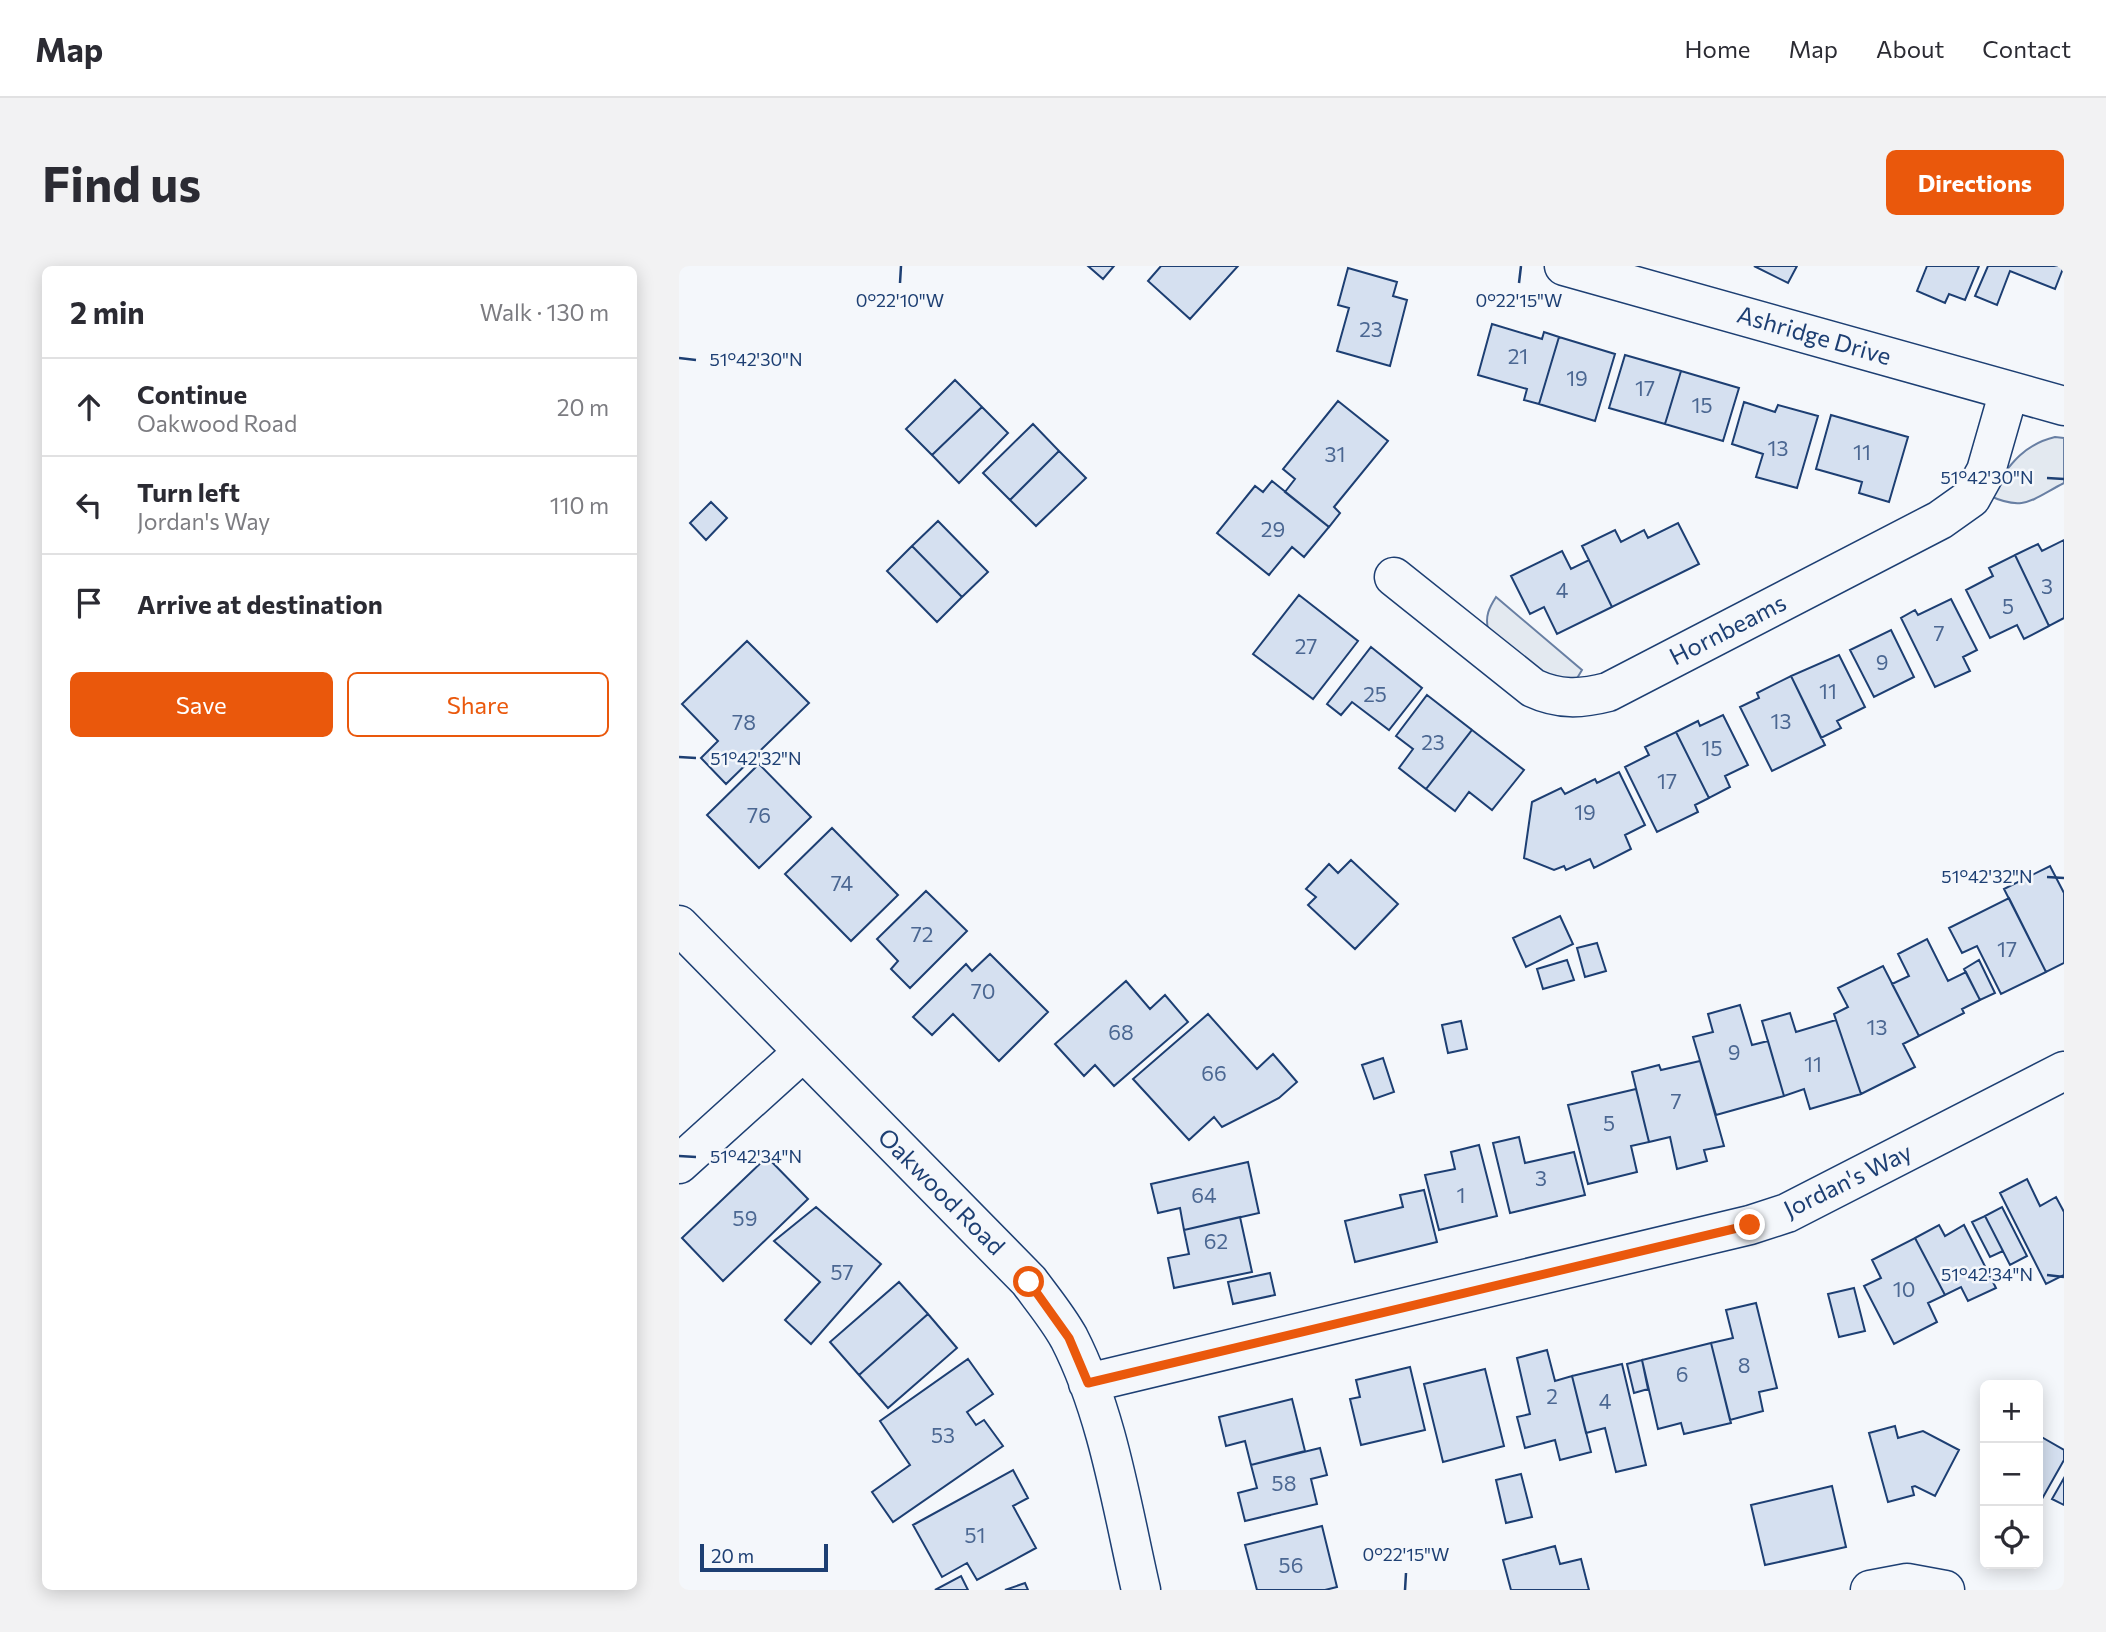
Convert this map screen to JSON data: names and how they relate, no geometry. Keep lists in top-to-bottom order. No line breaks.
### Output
{"streets":{"street":["Ashridge Drive","Hornbeams","Jordan's Way","Oakwood Road"]},"crossings":[["Ashridge Drive","Hornbeams"],["Jordan's Way","Oakwood Road"]],"house_numbers":["23","21","19","17","15","13","11","31","29","3","4","5","7","27","9","11","25","13","78","23","15","17","19","76","74","72","17","70","13","68","9","11","66","7","5","3","64","1","59","62","57","10","8","6","2","4","53","58","51","56"],"scale_bar":"20 m","page":{"header":"Map","nav":["Home","Map","About","Contact"],"buttons":["Directions",["Save","Share"]],"title":"Find us","heading":["2 min","Walk · 130 m"],"list":[["Continue","Oakwood Road","20 m"],["Turn left","Jordan's Way","110 m"],"Arrive at destination"],"map_buttons":["+","−"],"scale":"20 m"},"coordinates":["0°22'10\"W","0°22'15\"W","51°42'30\"N","51°42'32\"N","51°42'34\"N"]}
